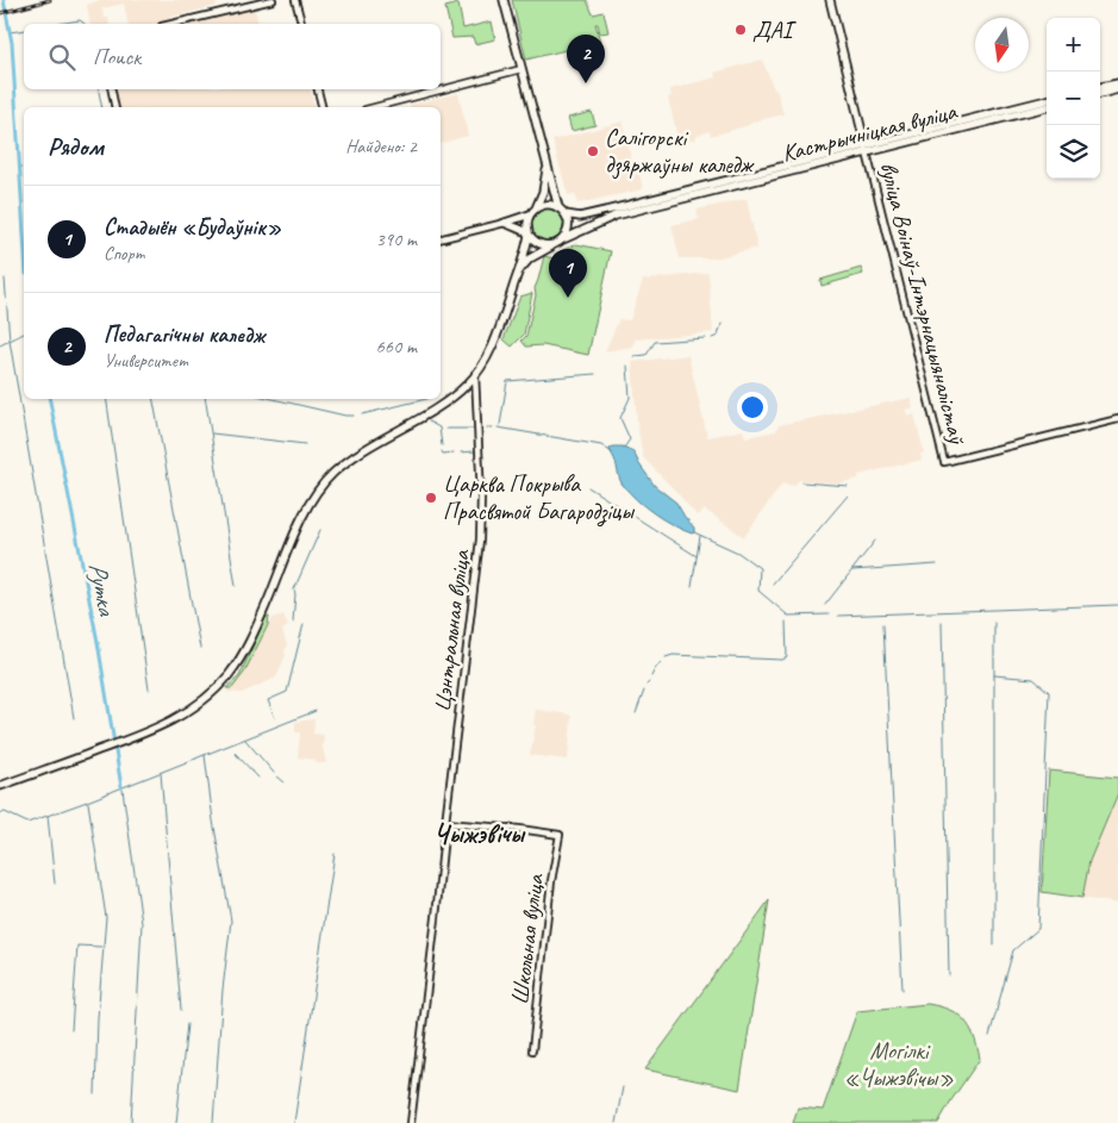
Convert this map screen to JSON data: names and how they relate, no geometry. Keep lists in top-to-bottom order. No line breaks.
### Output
{"streets":{"main road":["Кастрычніцкая вуліца"],"street":["вуліца Воінаў-Інтэрнацыяналістаў","Цэнтральная вуліца","Школьная вуліца"]},"crossings":[["Кастрычніцкая вуліца","вуліца Воінаў-Інтэрнацыяналістаў"],["Цэнтральная вуліца","Школьная вуліца"]],"districts":["Чыжэвічы"],"water":["Рутка"],"parks":["Могілкі «Чыжэвічы»"],"places":["ДАІ","Салігорскі дзяржаўны каледж","Царква Покрыва Прасвятой Багародзіцы"],"north":"bottom","page":{"map_buttons":["+","−"],"search":"Поиск","pins":["2","1"],"heading":["Рядом","Найдено: 2"],"list":[{"mark":"1","name":"Стадыён «Будаўнік»","note":"Спорт","value":"390 m"},{"mark":"2","name":"Педагагічны каледж","note":"Университет","value":"660 m"}]}}
